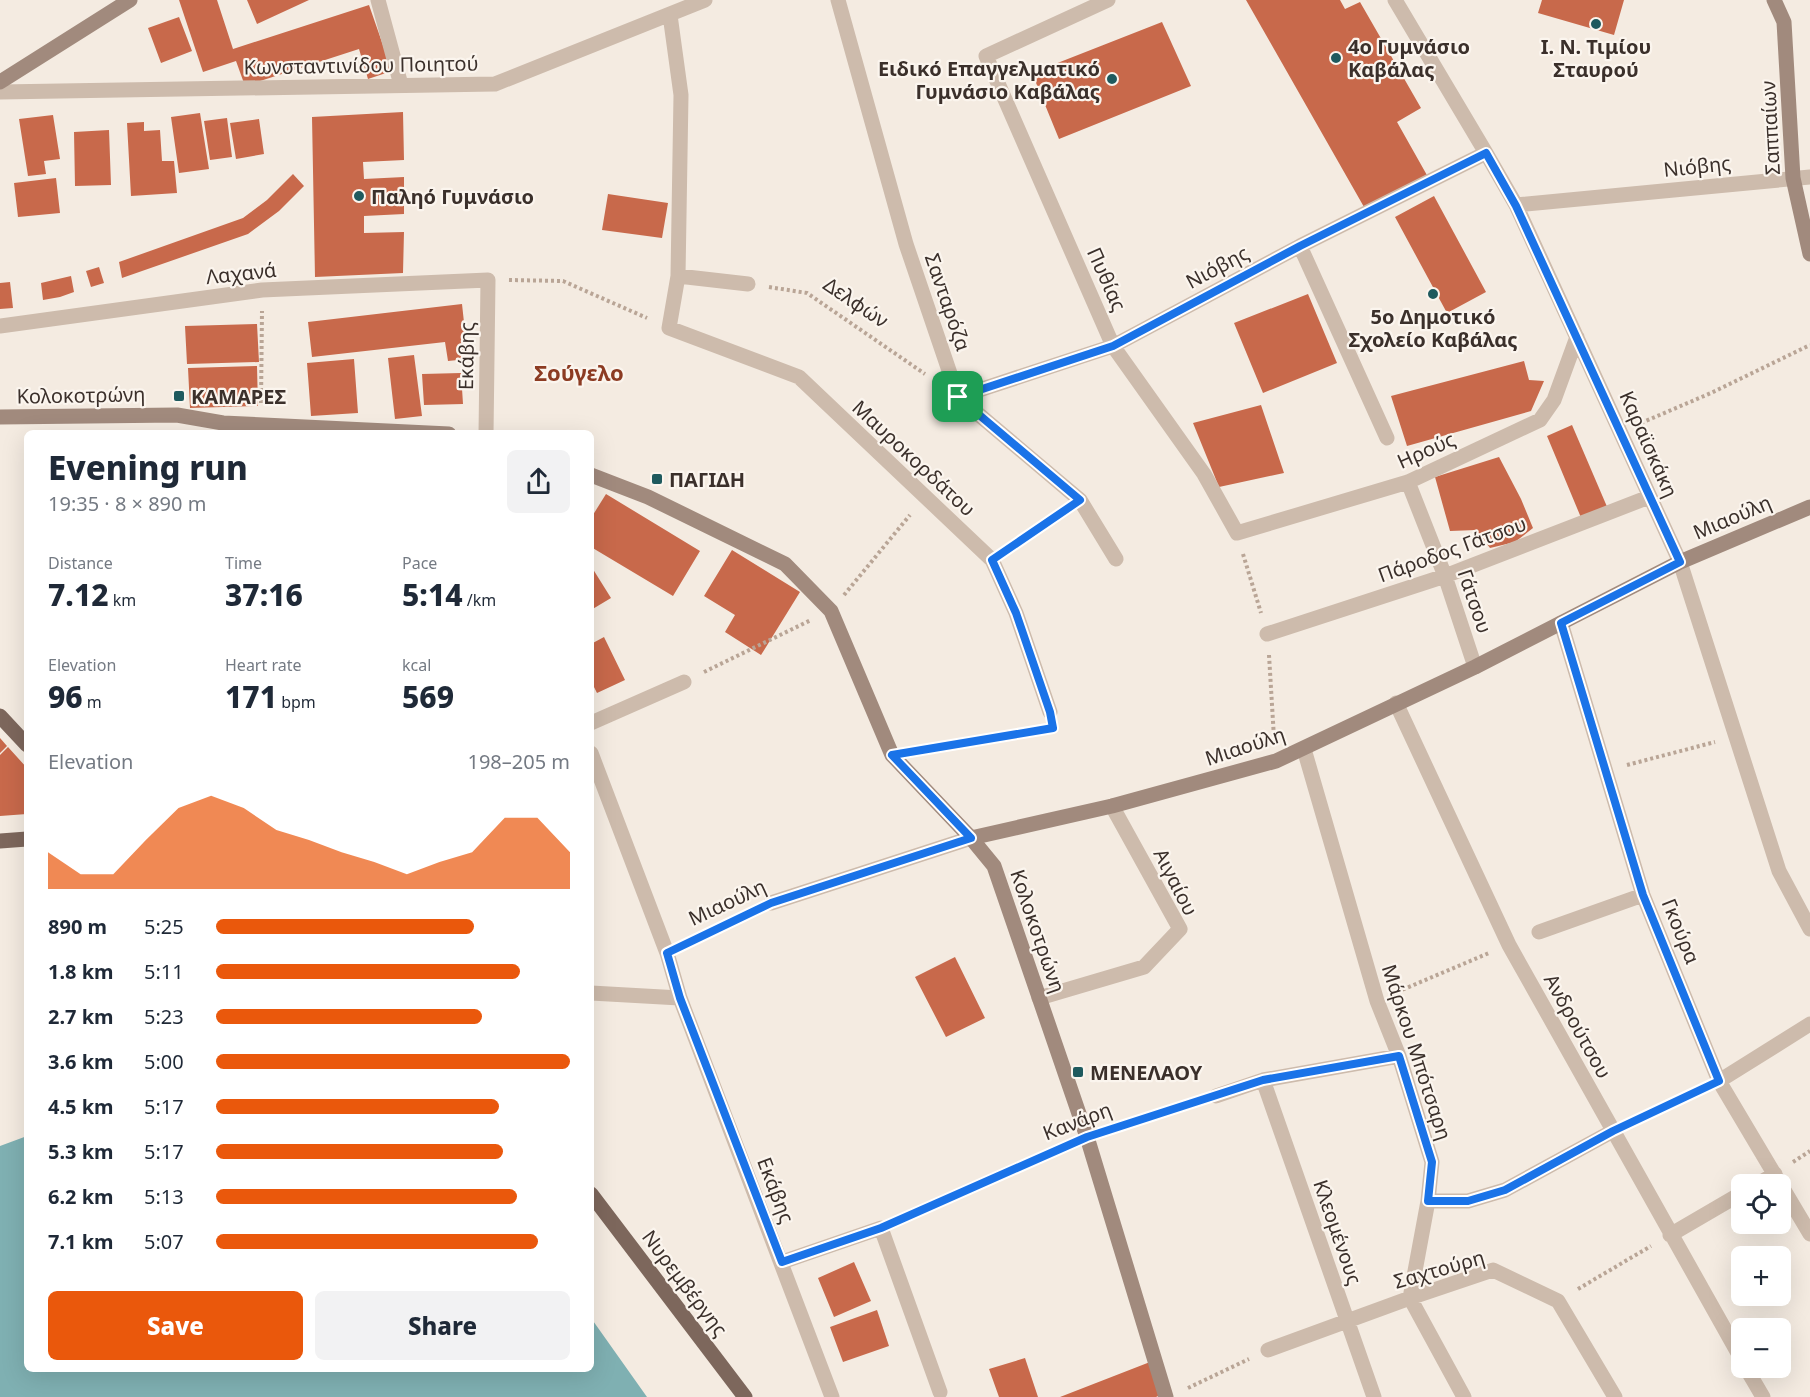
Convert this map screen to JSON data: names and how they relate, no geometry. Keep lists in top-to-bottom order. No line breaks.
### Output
{"streets":{"main road":["Νυρεμβέργης"],"street":["Κωνσταντινίδου Ποιητού","Σαππαίων","Νιόβης","Λαχανά","Πυθίας","Σανταρόζα","Εκάβης","Κολοκοτρώνη","Καραϊσκάκη","Ηρούς","Μαυροκορδάτου","Μιαούλη","Πάροδος Γάτσου","Γάτσου","Αιγαίου","Γκούρα","Ανδρούτσου","Μάρκου Μπότσαρη","Κλεομένους","Σαχτούρη"],"path":["Δελφών","Κανάρη"]},"crossings":[["Σαππαίων","Νιόβης"],["Νιόβης","Πυθίας"],["Νιόβης","Δελφών"],["Νιόβης","Σανταρόζα"],["Νιόβης","Καραϊσκάκη"],["Λαχανά","Εκάβης"],["Πυθίας","Ηρούς"],["Δελφών","Σανταρόζα"],["Εκάβης","Μιαούλη"],["Κολοκοτρώνη","Μιαούλη"],["Κολοκοτρώνη","Αιγαίου"],["Κολοκοτρώνη","Κανάρη"],["Καραϊσκάκη","Ηρούς"],["Καραϊσκάκη","Μιαούλη"],["Καραϊσκάκη","Πάροδος Γάτσου"],["Ηρούς","Γάτσου"],["Μιαούλη","Γάτσου"],["Μιαούλη","Αιγαίου"],["Μιαούλη","Γκούρα"],["Μιαούλη","Ανδρούτσου"],["Μιαούλη","Μάρκου Μπότσαρη"],["Πάροδος Γάτσου","Γάτσου"],["Μάρκου Μπότσαρη","Σαχτούρη"],["Κλεομένους","Σαχτούρη"]],"districts":["Σούγελο"],"places":{"other":["Ι. Ν. Τιμίου Σταυρού","4ο Γυμνάσιο Καβάλας","Ειδικό Επαγγελματικό Γυμνάσιο Καβάλας","Παληό Γυμνάσιο","5ο Δημοτικό Σχολείο Καβάλας"],"transit":["ΚΑΜΑΡΕΣ","ΠΑΓΙΔΗ","ΜΕΝΕΛΑΟΥ"]},"page":{"heading":["Evening run","19:35 · 8 × 890 m"],"stats":[["Distance","7.12 km"],["Time","37:16"],["Pace","5:14 /km"],["Elevation","96 m"],["Heart rate","171 bpm"],["kcal","569"]],"chart":["Elevation","198–205 m"],"list":[{"name":"890 m","note":"5:25"},{"name":"1.8 km","note":"5:11"},{"name":"2.7 km","note":"5:23"},{"name":"3.6 km","note":"5:00"},{"name":"4.5 km","note":"5:17"},{"name":"5.3 km","note":"5:17"},{"name":"6.2 km","note":"5:13"},{"name":"7.1 km","note":"5:07"}],"map_buttons":["+","−"],"buttons":["Save","Share"]}}
